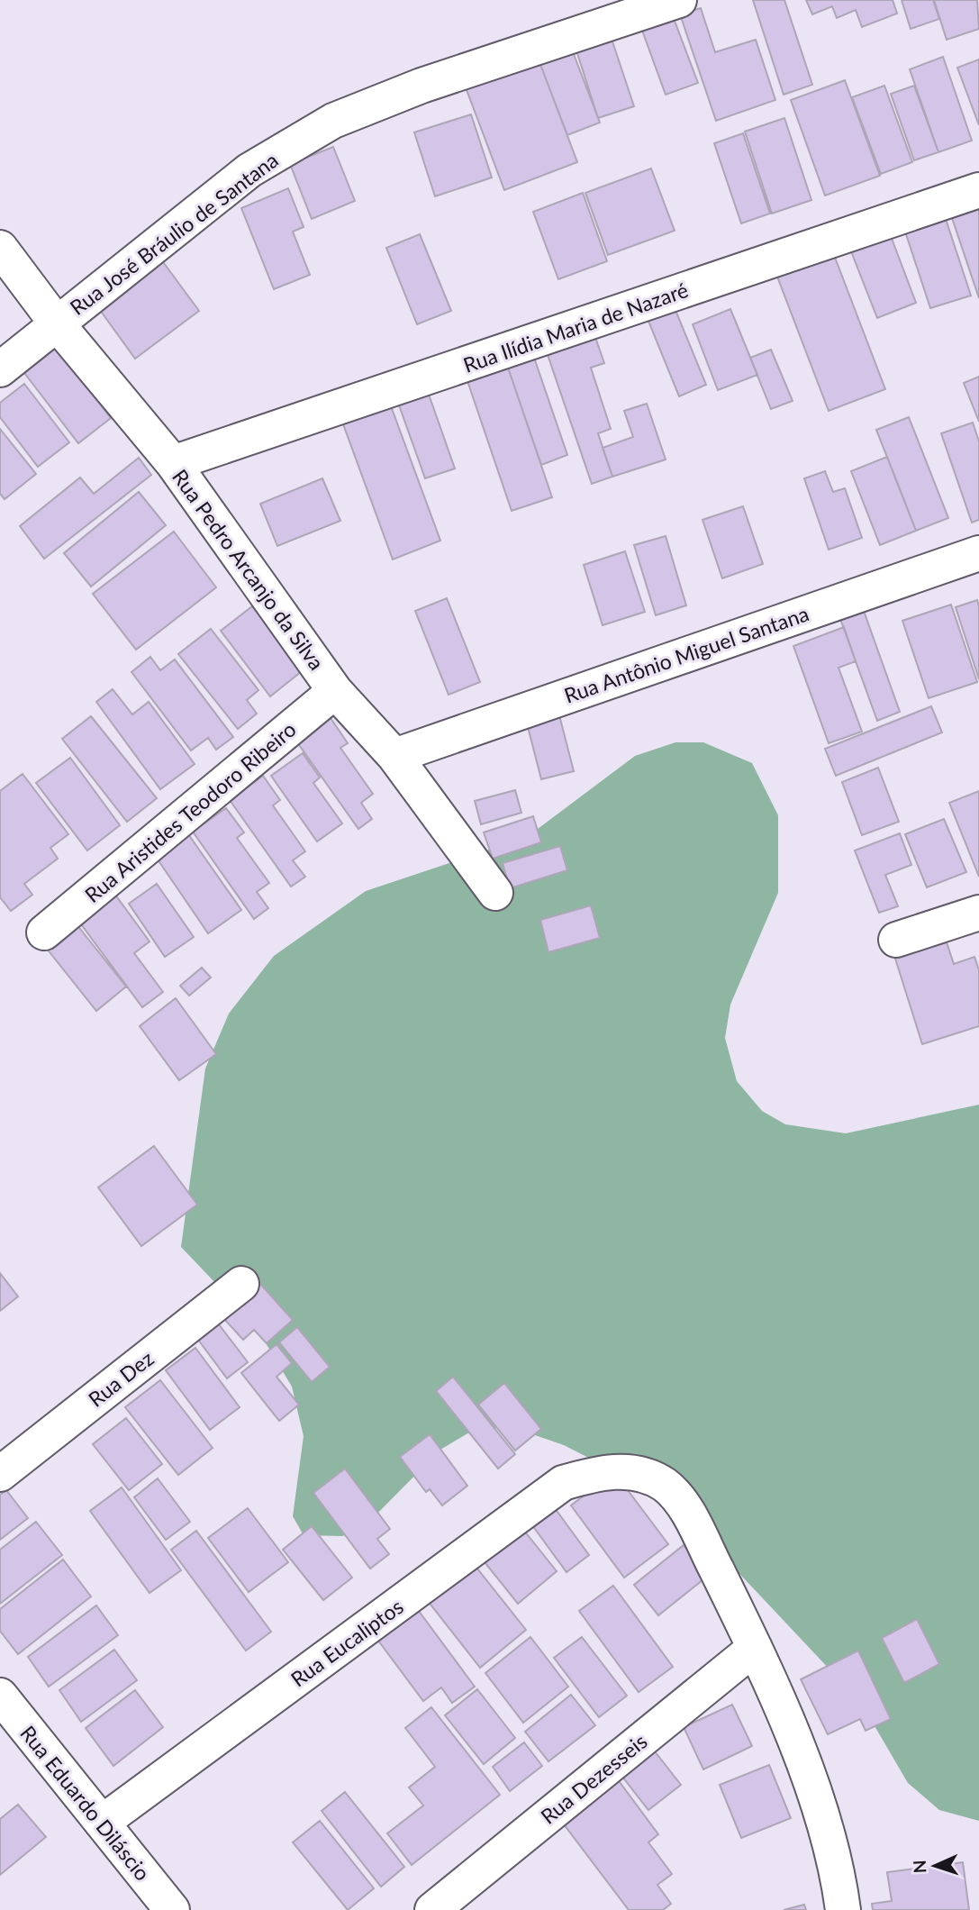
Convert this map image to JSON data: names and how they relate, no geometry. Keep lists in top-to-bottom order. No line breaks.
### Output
{"streets":{"street":["Rua José Bráulio de Santana","Rua Ilídia Maria de Nazaré","Rua Pedro Arcanjo da Silva","Rua Antônio Miguel Santana","Rua Aristides Teodoro Ribeiro","Rua Dez","Rua Eucaliptos","Rua Dezesseis","Rua Eduardo Diláscio"]},"crossings":[["Rua José Bráulio de Santana","Rua Pedro Arcanjo da Silva"],["Rua Ilídia Maria de Nazaré","Rua Pedro Arcanjo da Silva"],["Rua Pedro Arcanjo da Silva","Rua Antônio Miguel Santana"],["Rua Pedro Arcanjo da Silva","Rua Aristides Teodoro Ribeiro"],["Rua Eucaliptos","Rua Dezesseis"],["Rua Eucaliptos","Rua Eduardo Diláscio"]],"north":"left"}
